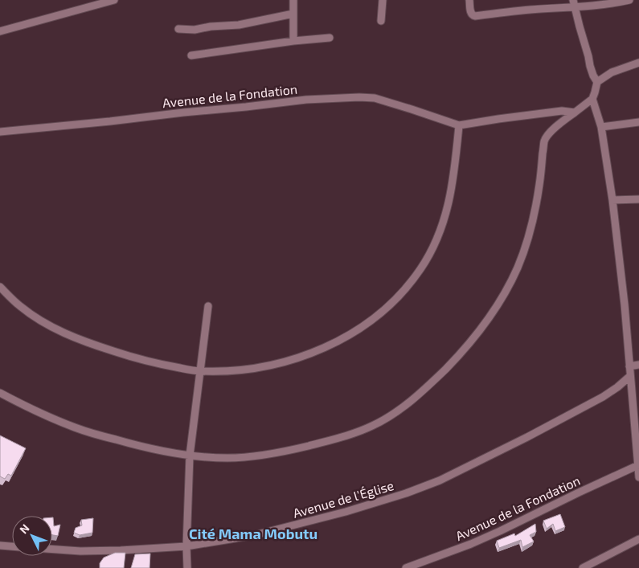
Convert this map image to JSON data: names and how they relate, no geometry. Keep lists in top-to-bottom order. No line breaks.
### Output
{"streets":{"street":["Avenue de la Fondation","Avenue de l'Église"]},"districts":["Cité Mama Mobutu"],"north":"top left"}
